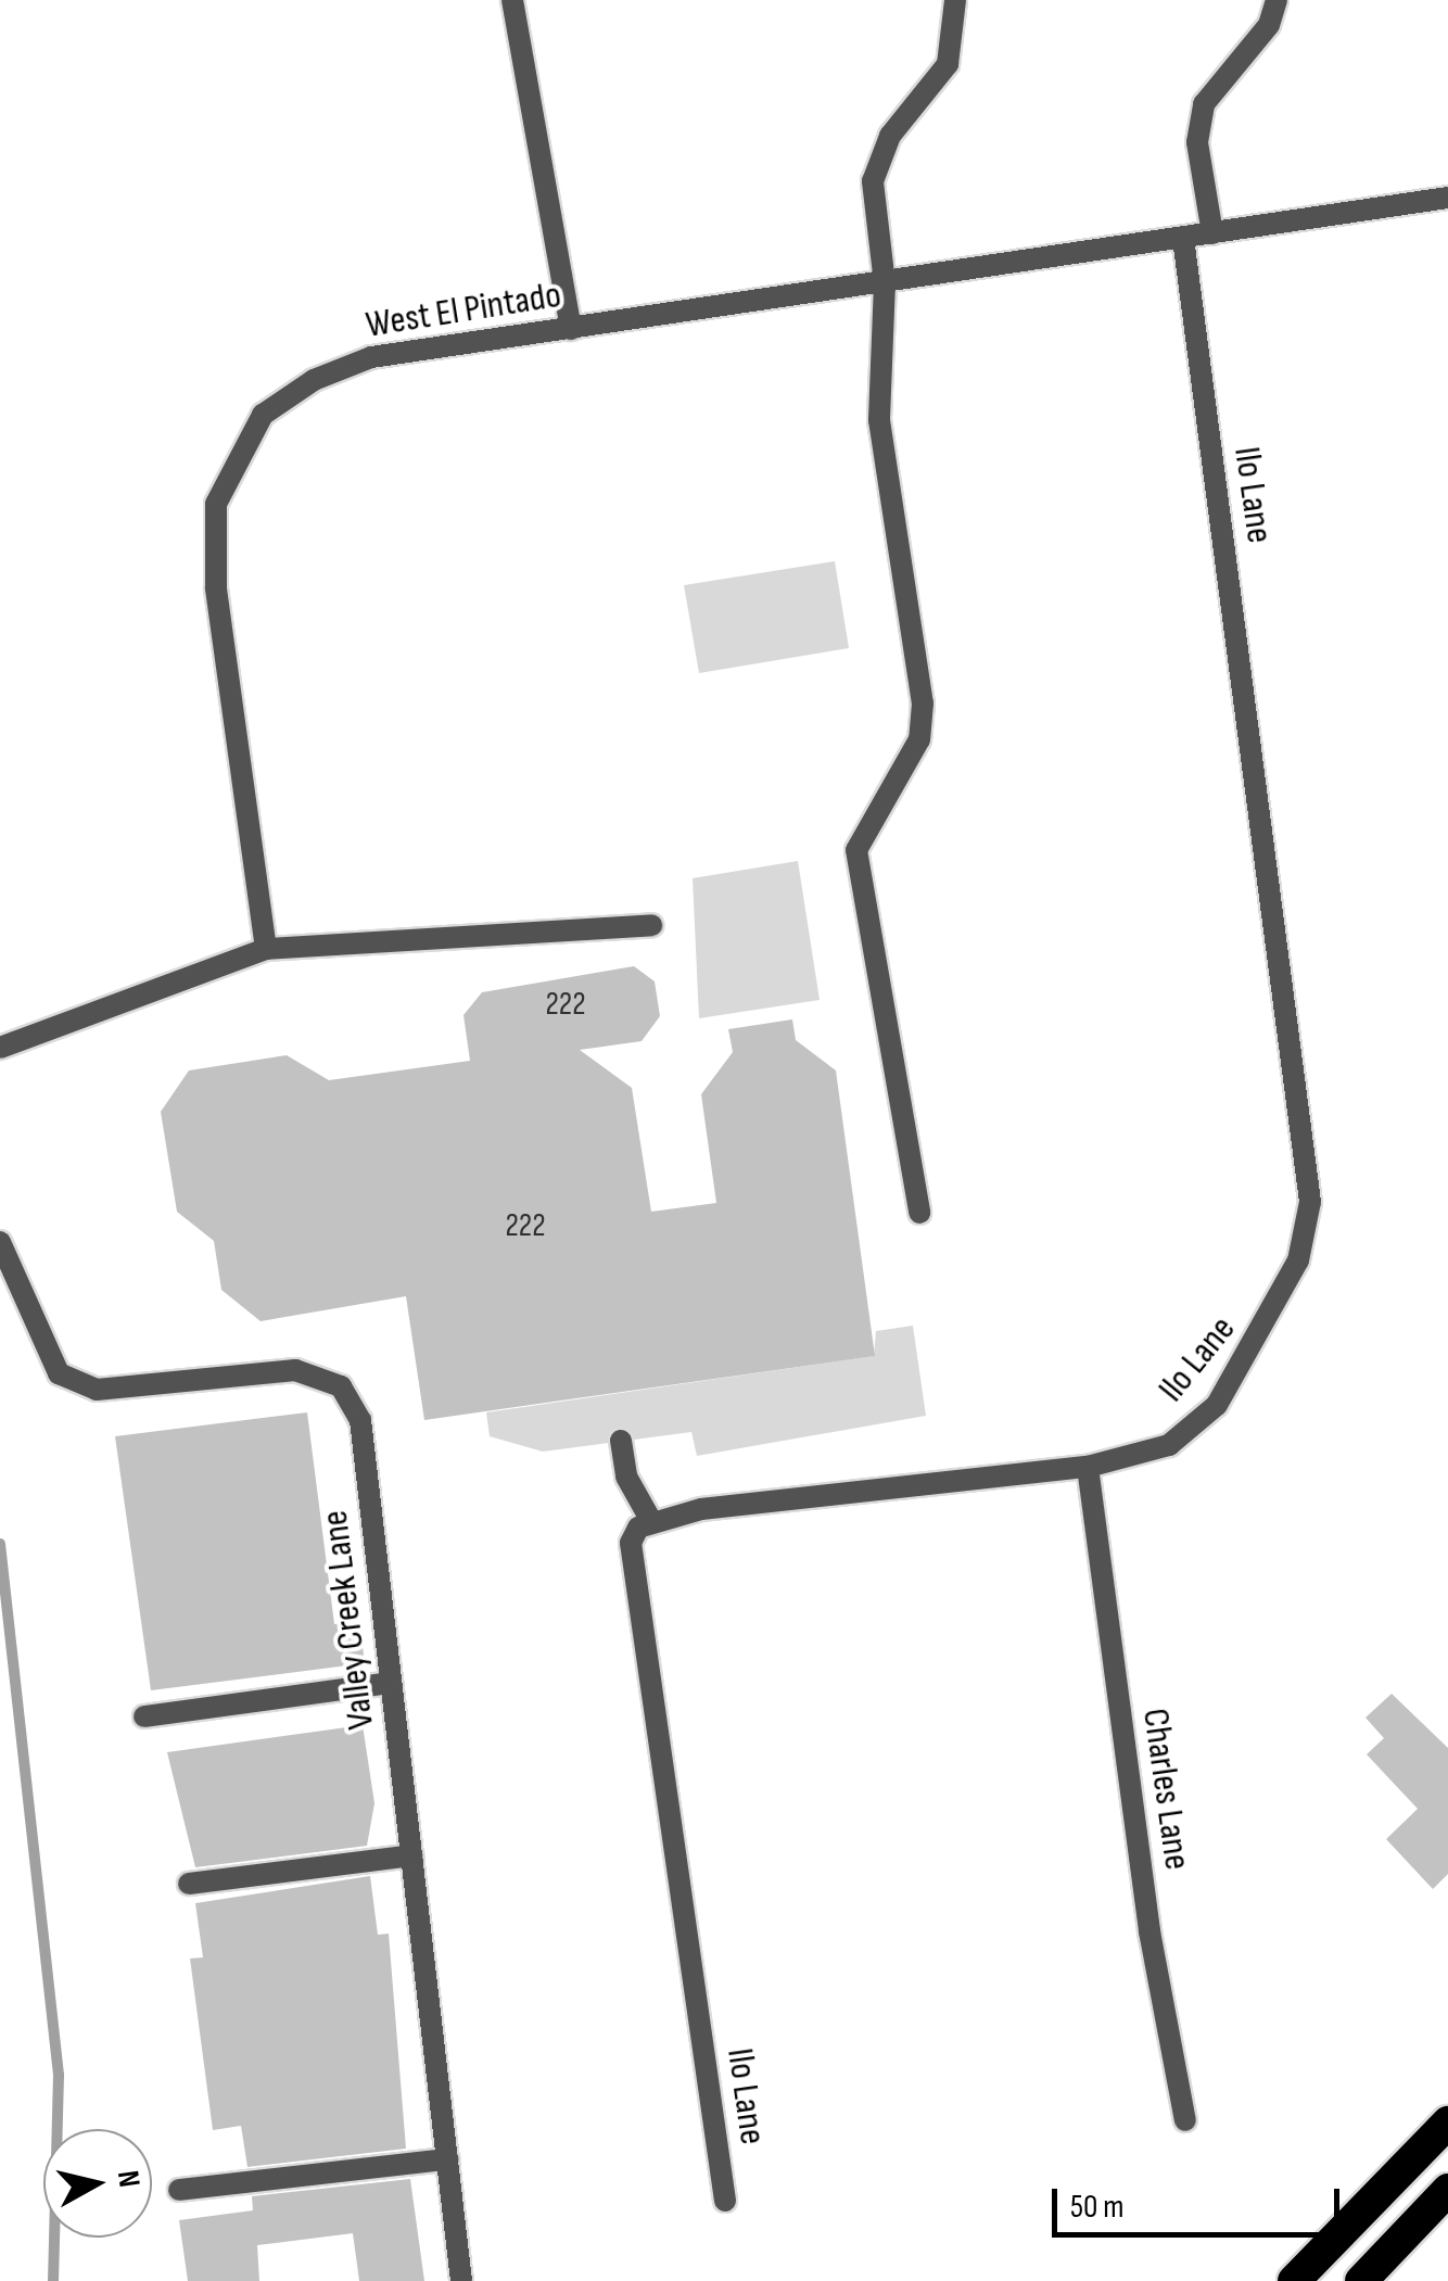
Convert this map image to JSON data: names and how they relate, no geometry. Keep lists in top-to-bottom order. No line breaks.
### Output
{"streets":{"street":["West El Pintado","Ilo Lane","Valley Creek Lane","Charles Lane"]},"crossings":[["West El Pintado","Ilo Lane"],["Ilo Lane","Charles Lane"]],"house_numbers":["222","222"],"scale_bar":"50 m","north":"right"}
